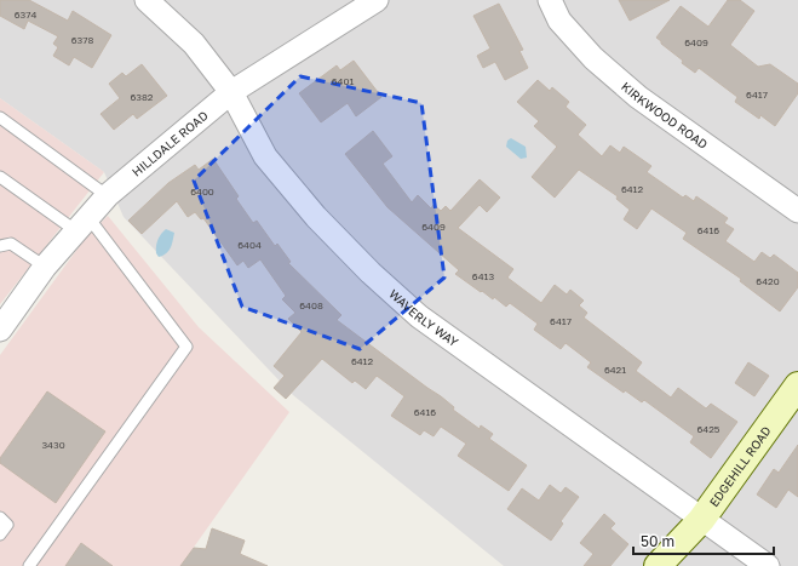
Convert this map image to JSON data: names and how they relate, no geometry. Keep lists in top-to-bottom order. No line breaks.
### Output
{"streets":{"street":["KIRKWOOD ROAD","HILLDALE ROAD","WAVERLY WAY","EDGEHILL ROAD"]},"crossings":[["HILLDALE ROAD","WAVERLY WAY"],["WAVERLY WAY","EDGEHILL ROAD"]],"house_numbers":["6374","6378","6409","6401","6417","6382","6412","6400","6409","6416","6404","6413","6420","6408","6417","6412","6421","6416","6425","3430"],"scale_bar":"50 m"}
